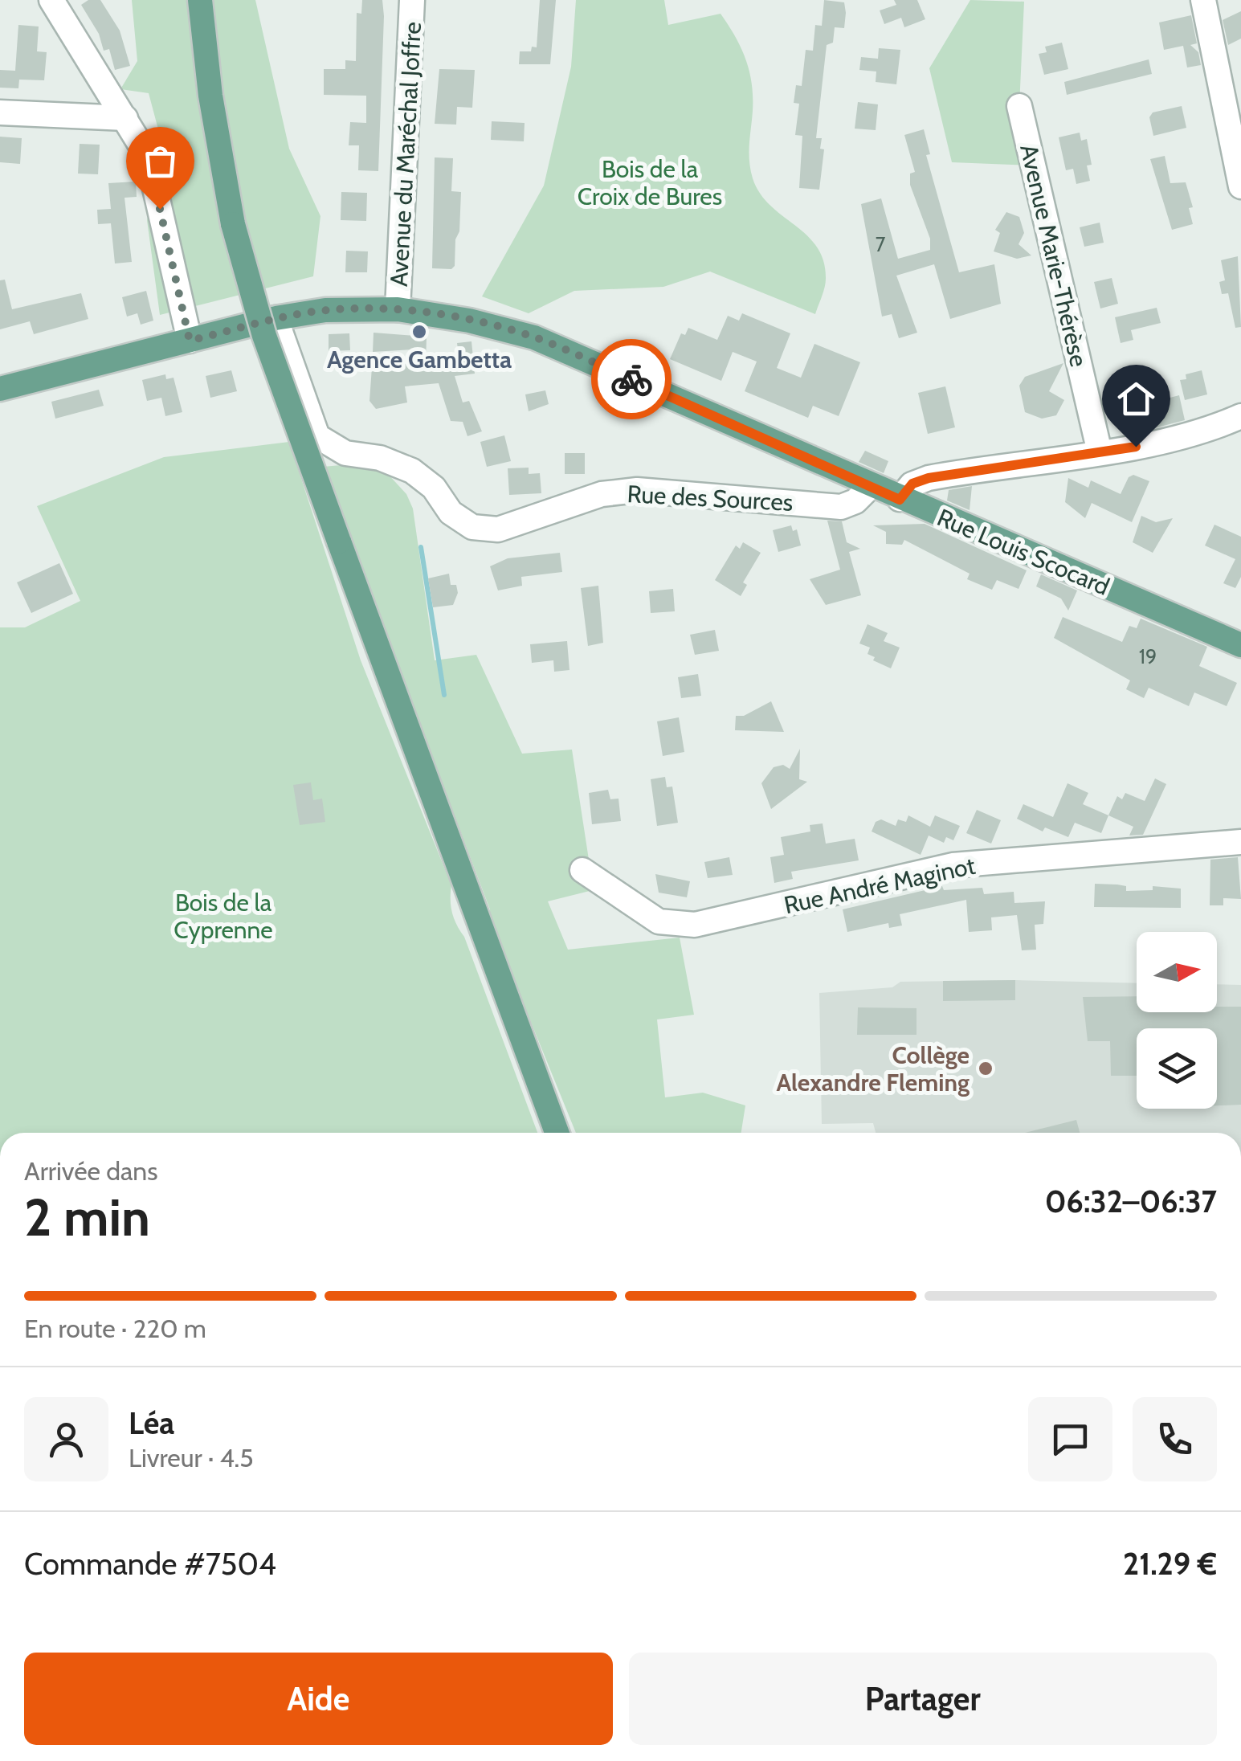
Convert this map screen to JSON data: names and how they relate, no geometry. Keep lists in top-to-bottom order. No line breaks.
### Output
{"streets":{"main road":["Rue Louis Scocard"],"street":["Avenue du Maréchal Joffre","Avenue Marie-Thérèse","Rue des Sources","Rue André Maginot"]},"crossings":[["Avenue du Maréchal Joffre","Rue Louis Scocard"],["Rue des Sources","Rue Louis Scocard"]],"parks":["Bois de la Croix de Bures","Bois de la Cyprenne"],"places":["Agence Gambetta","Collège Alexandre Fleming"],"house_numbers":["7","19"],"north":"right","page":{"heading":["2 min","Arrivée dans","06:32–06:37"],"panel":["Léa","Livreur · 4.5","Commande #7504","21.29 €"],"bar":"En route · 220 m","buttons":["Aide","Partager"]}}
